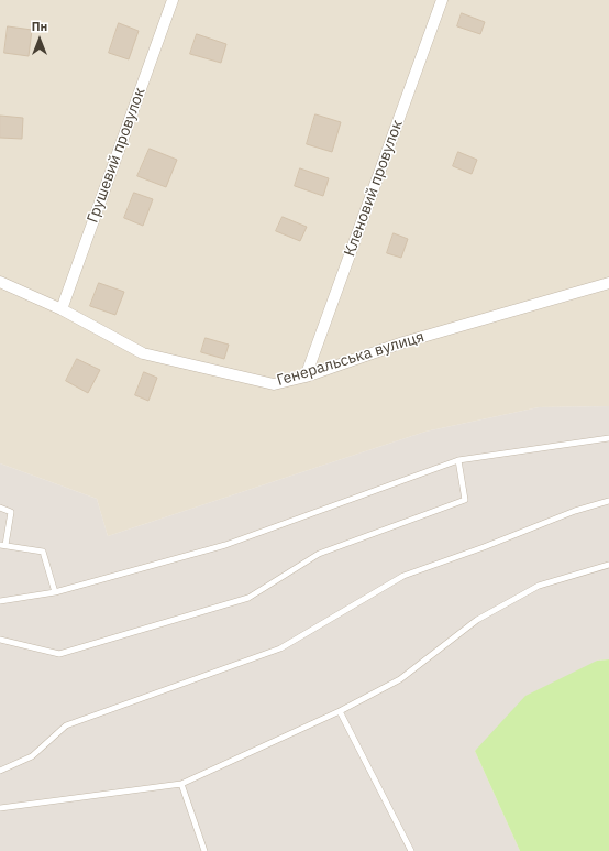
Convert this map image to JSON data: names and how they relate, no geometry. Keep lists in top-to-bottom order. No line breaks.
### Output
{"streets":{"street":["Грушевий провулок","Кленовий провулок","Генеральська вулиця"]},"crossings":[["Грушевий провулок","Генеральська вулиця"],["Кленовий провулок","Генеральська вулиця"]],"north":"top"}
